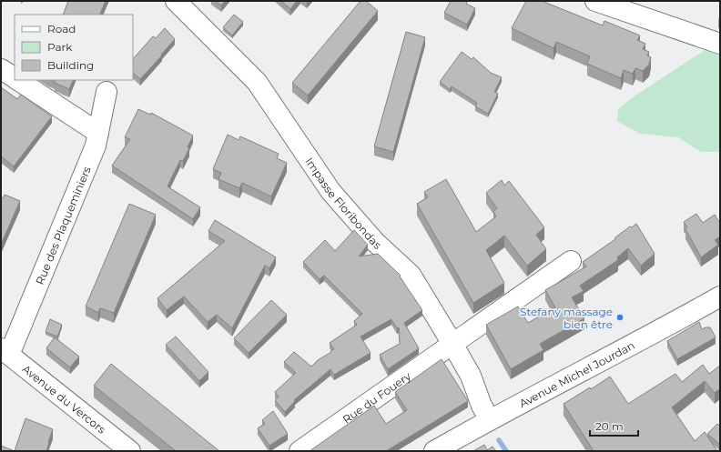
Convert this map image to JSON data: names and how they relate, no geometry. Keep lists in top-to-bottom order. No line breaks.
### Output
{"streets":{"street":["Impasse Floribondas","Rue des Plaqueminiers","Avenue Michel Jourdan","Rue du Fouery","Avenue du Vercors"]},"crossings":[["Impasse Floribondas","Avenue Michel Jourdan"],["Impasse Floribondas","Rue du Fouery"],["Rue des Plaqueminiers","Avenue du Vercors"]],"places":["Stefany massage bien être"],"legend":["Road","Park","Building"],"scale_bar":"20 m"}
